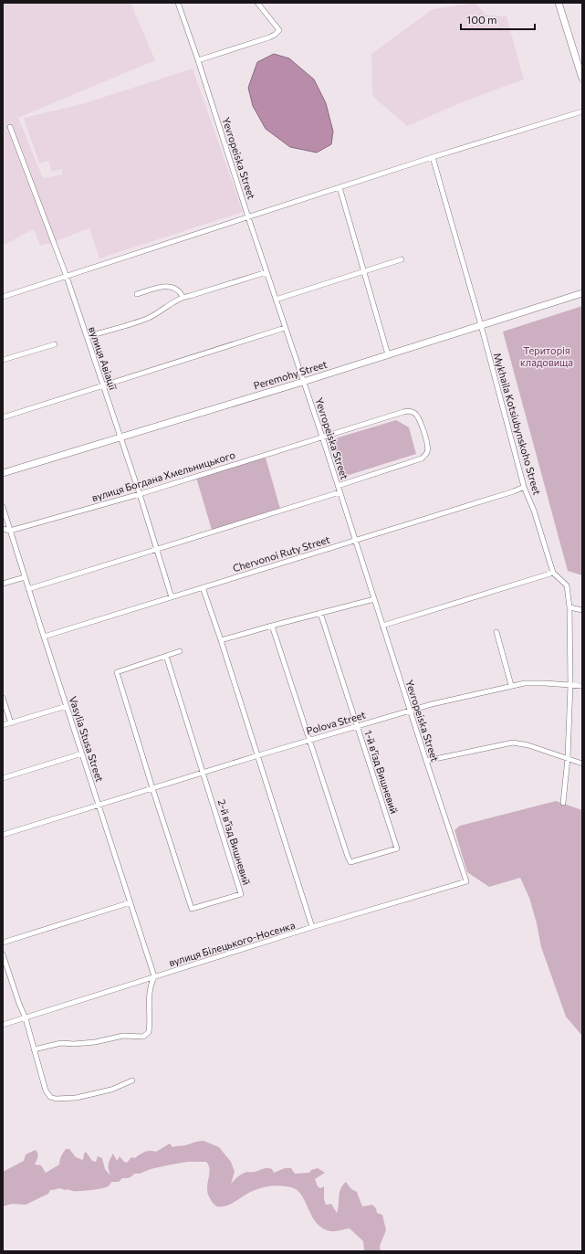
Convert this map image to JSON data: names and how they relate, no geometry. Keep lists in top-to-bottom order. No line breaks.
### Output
{"streets":{"street":["Yevropeiska Street","вулиця Авіації","Peremohy Street","Mykhaila Kotsiubynskoho Street","вулиця Богдана Хмельницького","Chervonoi Ruty Street","Polova Street","Vasylia Stusa Street","1-й в'їзд Вишневий","2-й вʼїзд Вишневий","вулиця Білецького-Носенка"]},"crossings":[["Yevropeiska Street","Peremohy Street"],["Yevropeiska Street","вулиця Богдана Хмельницького"],["Yevropeiska Street","Chervonoi Ruty Street"],["Yevropeiska Street","Polova Street"],["Yevropeiska Street","вулиця Білецького-Носенка"],["вулиця Авіації","Peremohy Street"],["вулиця Авіації","вулиця Богдана Хмельницького"],["вулиця Авіації","Chervonoi Ruty Street"],["Peremohy Street","Mykhaila Kotsiubynskoho Street"],["Mykhaila Kotsiubynskoho Street","Chervonoi Ruty Street"],["Mykhaila Kotsiubynskoho Street","Polova Street"],["вулиця Богдана Хмельницького","Vasylia Stusa Street"],["Chervonoi Ruty Street","Vasylia Stusa Street"],["Polova Street","Vasylia Stusa Street"],["Polova Street","1-й в'їзд Вишневий"],["Polova Street","2-й вʼїзд Вишневий"],["Vasylia Stusa Street","вулиця Білецького-Носенка"]],"parks":["Територія кладовища"],"scale_bar":"100 m"}
